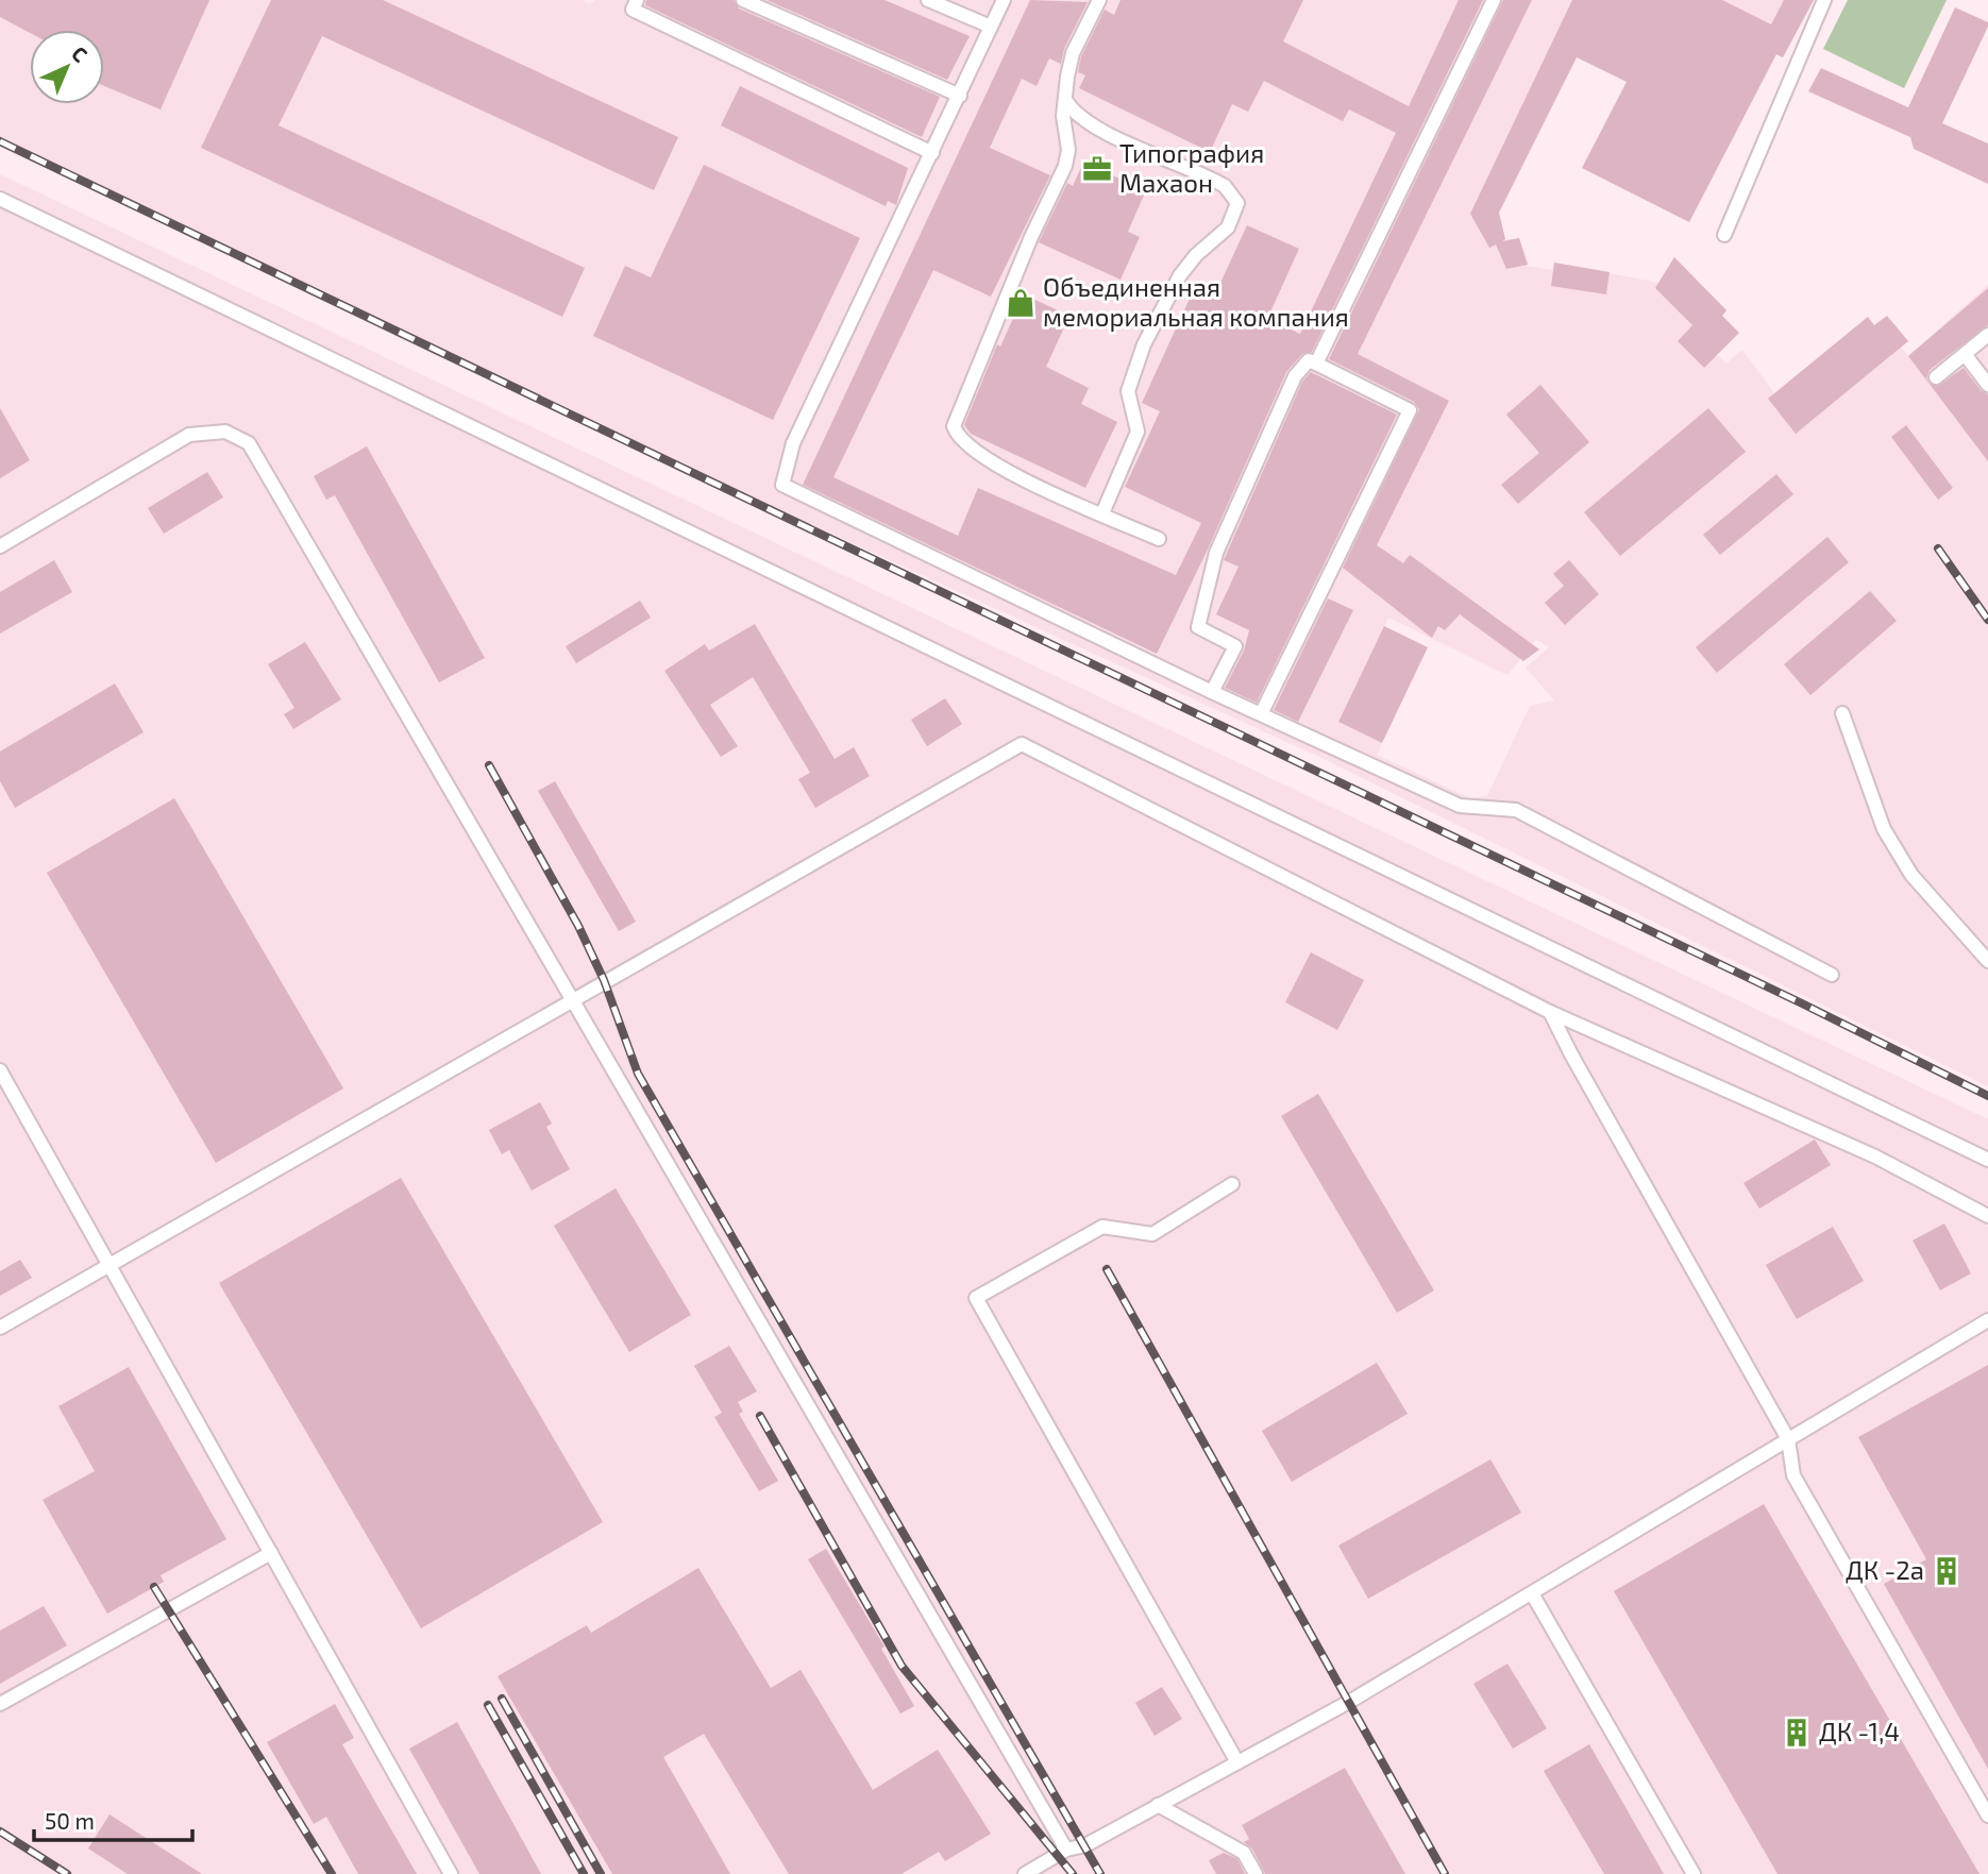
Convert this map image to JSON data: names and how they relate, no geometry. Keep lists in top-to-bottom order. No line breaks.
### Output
{"places":{"office":["Типография Махаон"],"shop":["Объединенная мемориальная компания"],"building":["ДК -2а","ДК -1,4"]},"scale_bar":"50 m","north":"top right"}
